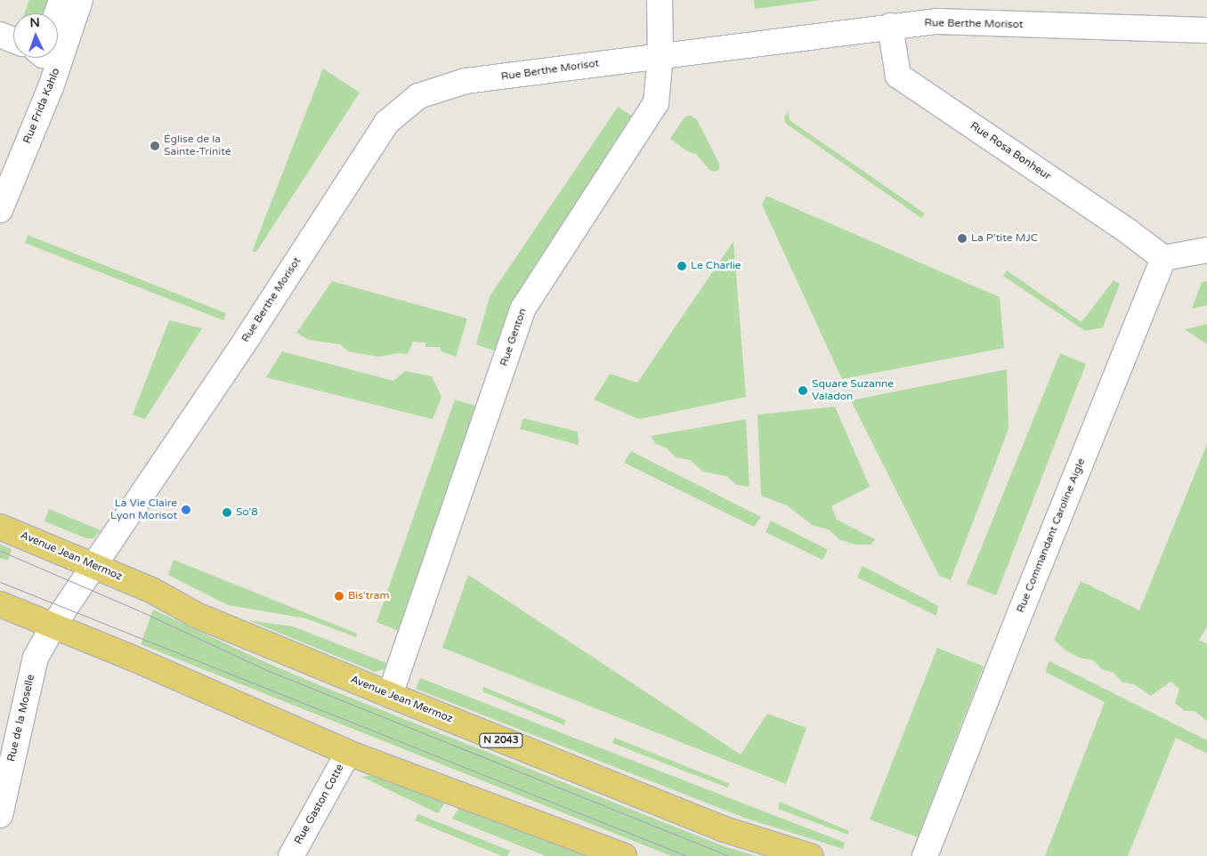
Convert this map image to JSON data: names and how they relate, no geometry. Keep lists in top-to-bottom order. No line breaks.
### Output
{"streets":{"main road":["Avenue Jean Mermoz","N 2043"],"street":["Rue Berthe Morisot","Rue Frida Kahlo","Rue Rosa Bonheur","Rue Genton","Rue Commandant Caroline Aigle","Rue de la Moselle","Rue Gaston Cotte"]},"crossings":[["Rue Berthe Morisot","Rue Rosa Bonheur"],["Rue Berthe Morisot","Rue Genton"],["Rue Berthe Morisot","Avenue Jean Mermoz"],["Rue Berthe Morisot","Rue de la Moselle"],["Rue Rosa Bonheur","Rue Commandant Caroline Aigle"],["Rue Genton","Avenue Jean Mermoz"],["Avenue Jean Mermoz","Rue de la Moselle"]],"places":["Église de la Sainte-Trinité","La P’tite MJC","Le Charlie","Square Suzanne Valadon","La Vie Claire Lyon Morisot","So'8","Bis'tram"],"north":"top"}
